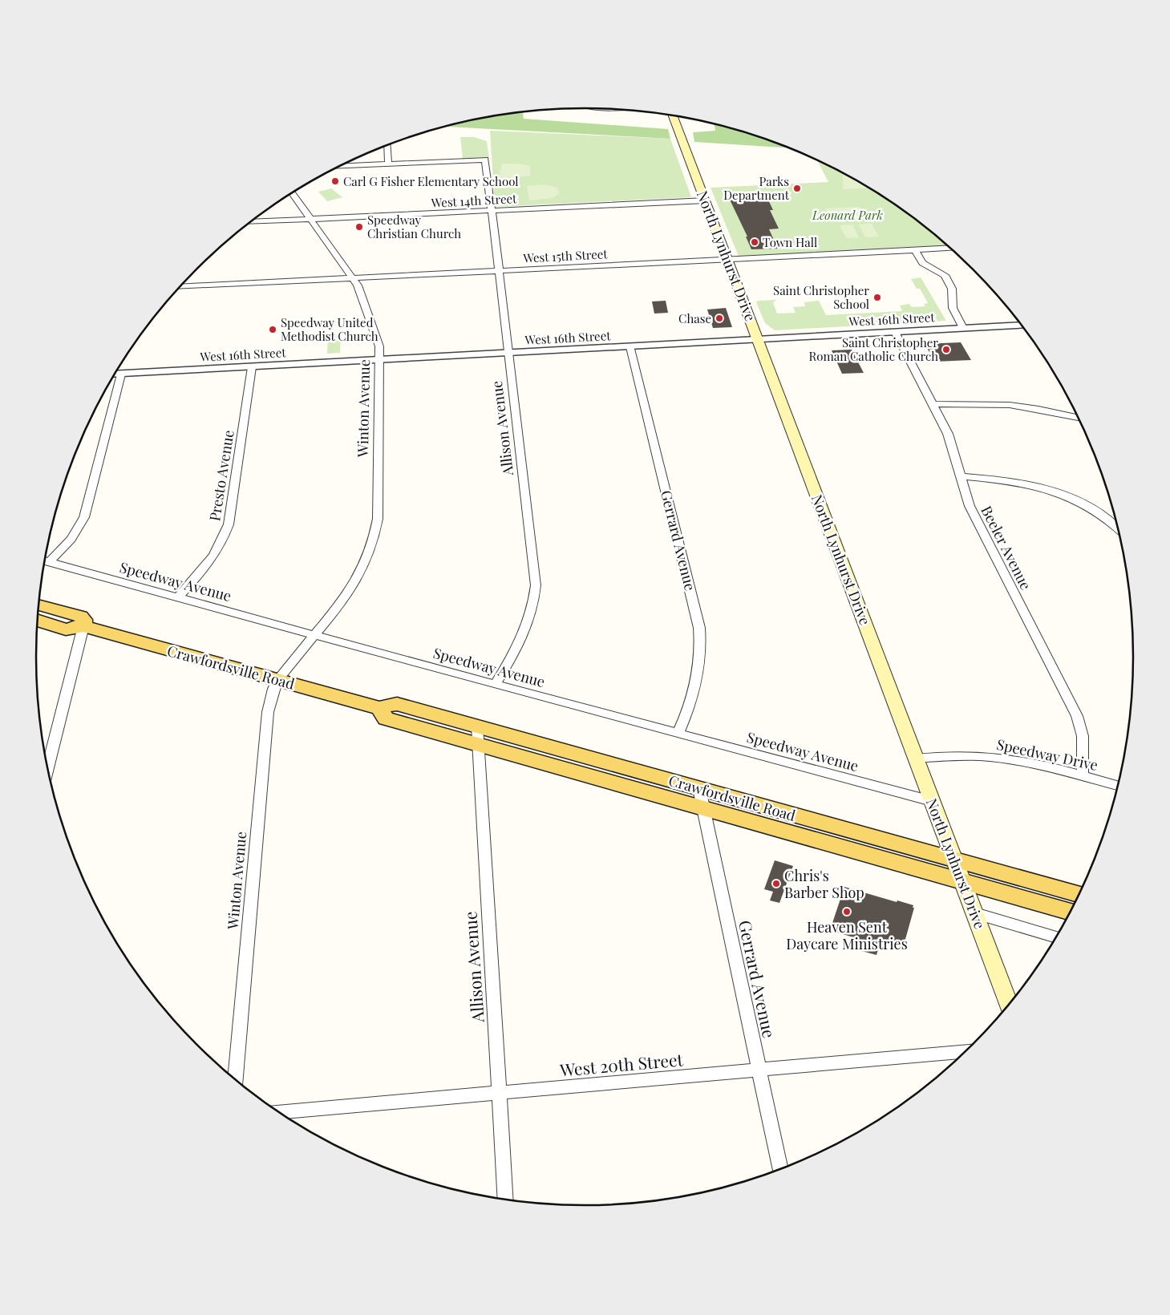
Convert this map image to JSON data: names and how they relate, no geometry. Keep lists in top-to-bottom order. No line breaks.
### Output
{"streets":{"main road":["North Lynhurst Drive","Crawfordsville Road"],"street":["West 14th Street","West 15th Street","West 16th Street","Winton Avenue","Allison Avenue","Presto Avenue","Gerrard Avenue","Beeler Avenue","Speedway Avenue","Speedway Drive","West 20th Street"]},"crossings":[["West 14th Street","North Lynhurst Drive"],["West 14th Street","Winton Avenue"],["West 14th Street","Allison Avenue"],["West 15th Street","North Lynhurst Drive"],["West 15th Street","Winton Avenue"],["West 15th Street","Allison Avenue"],["North Lynhurst Drive","West 16th Street"],["North Lynhurst Drive","Speedway Avenue"],["North Lynhurst Drive","Crawfordsville Road"],["North Lynhurst Drive","Speedway Drive"],["West 16th Street","Winton Avenue"],["West 16th Street","Allison Avenue"],["West 16th Street","Presto Avenue"],["West 16th Street","Gerrard Avenue"],["West 16th Street","Beeler Avenue"],["Winton Avenue","Speedway Avenue"],["Winton Avenue","Crawfordsville Road"],["Allison Avenue","Speedway Avenue"],["Allison Avenue","Crawfordsville Road"],["Allison Avenue","West 20th Street"],["Presto Avenue","Speedway Avenue"],["Gerrard Avenue","Speedway Avenue"],["Gerrard Avenue","Crawfordsville Road"],["Gerrard Avenue","West 20th Street"],["Beeler Avenue","Speedway Drive"]],"parks":["Leonard Park"],"places":["Carl G Fisher Elementary School","Parks Department","Speedway Christian Church","Town Hall","Saint Christopher School","Chase","Speedway United Methodist Church","Saint Christopher Roman Catholic Church","Chris's Barber Shop","Heaven Sent Daycare Ministries"]}
